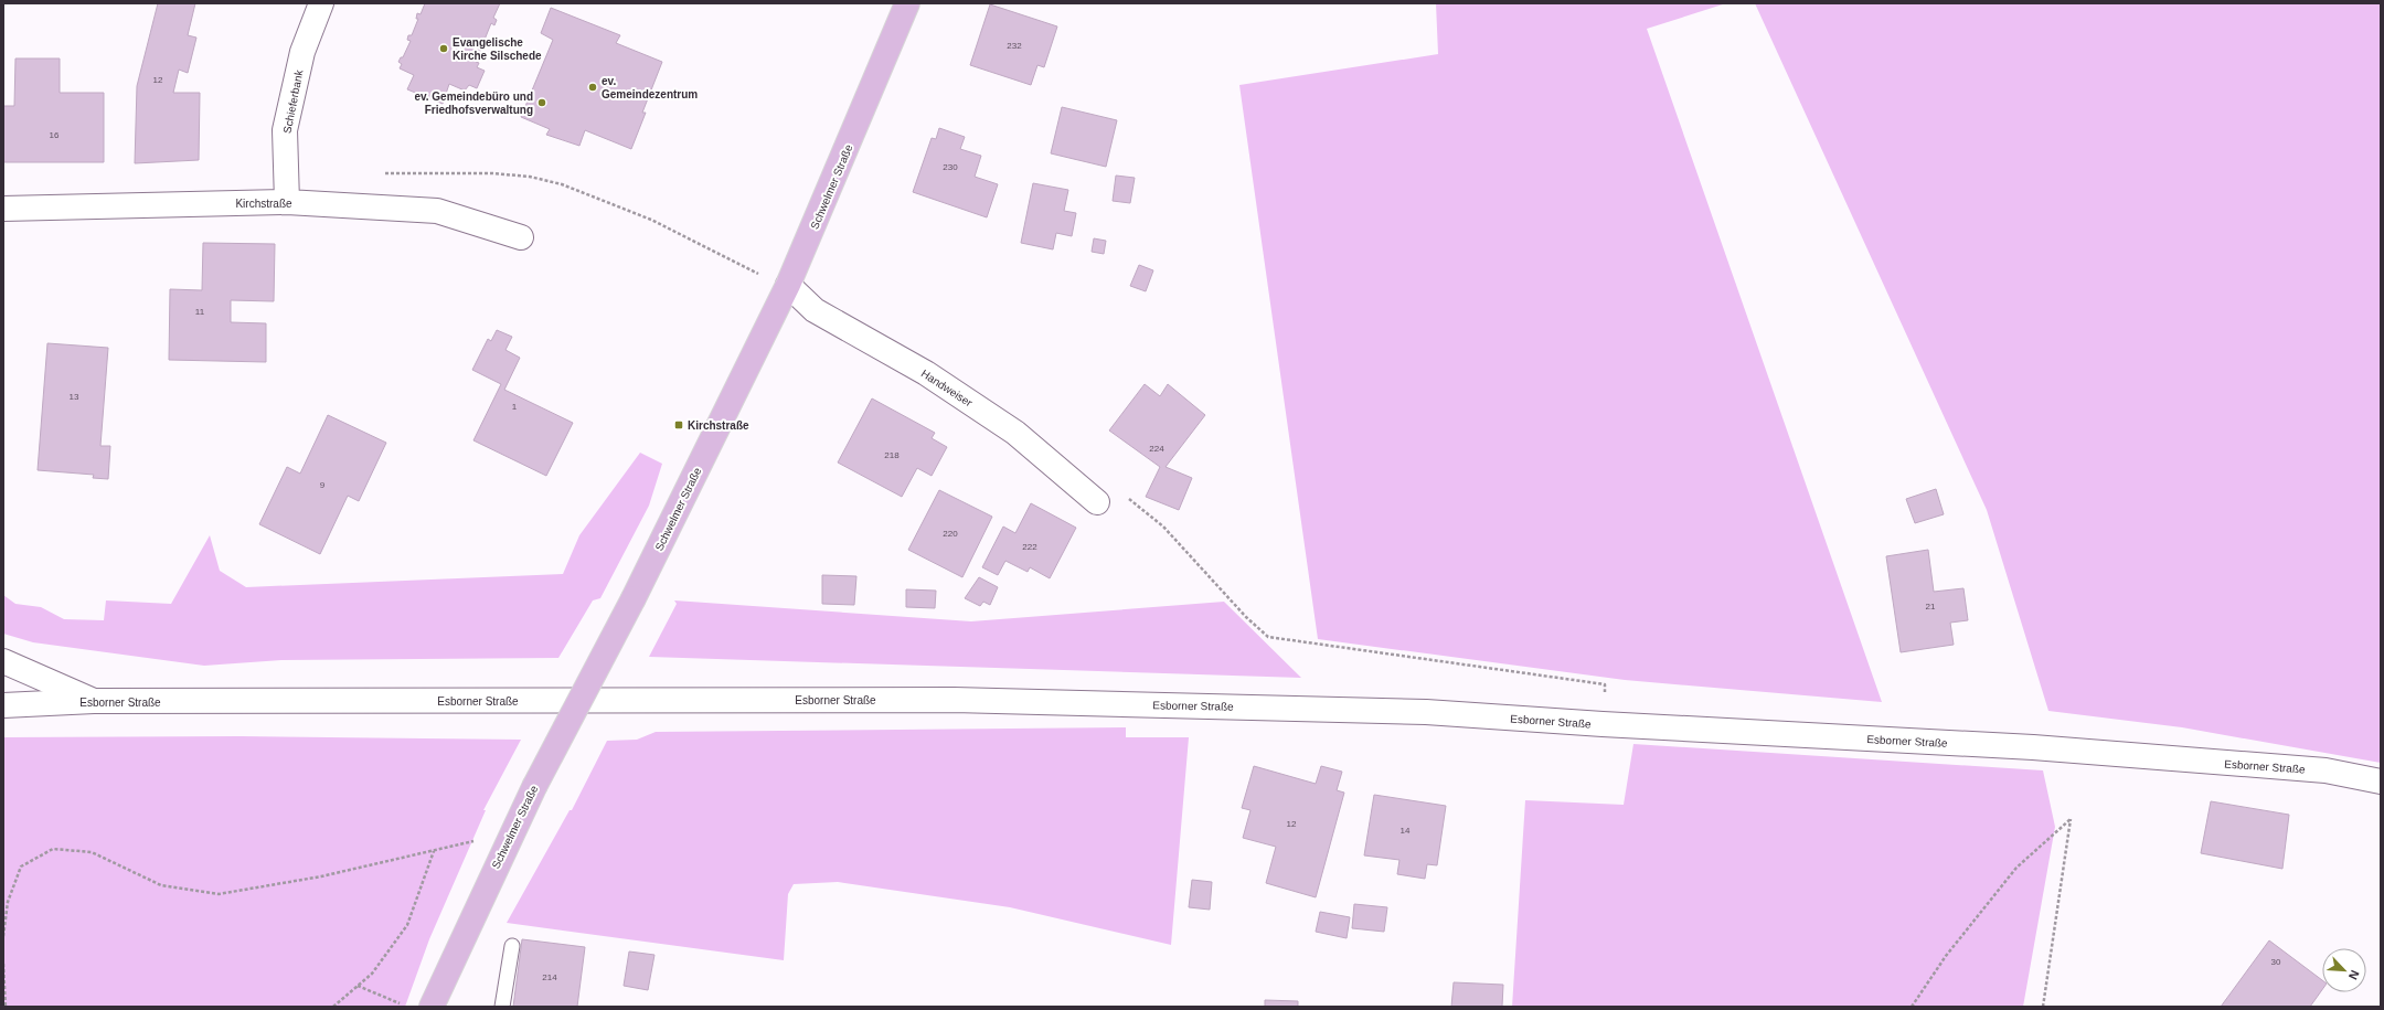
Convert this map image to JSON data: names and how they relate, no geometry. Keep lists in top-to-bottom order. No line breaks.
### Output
{"streets":{"main road":["Schieferbank","Schwelmer Straße","Kirchstraße","Handweiser","Esborner Straße"]},"crossings":[["Schieferbank","Kirchstraße"],["Schwelmer Straße","Handweiser"]],"places":{"other":["Evangelische Kirche Silschede","ev. Gemeindezentrum","ev. Gemeindebüro und Friedhofsverwaltung"],"transit":["Kirchstraße"]},"house_numbers":["232","12","16","230","11","13","1","224","218","9","220","222","21","12","14","30","214"],"north":"bottom right"}
